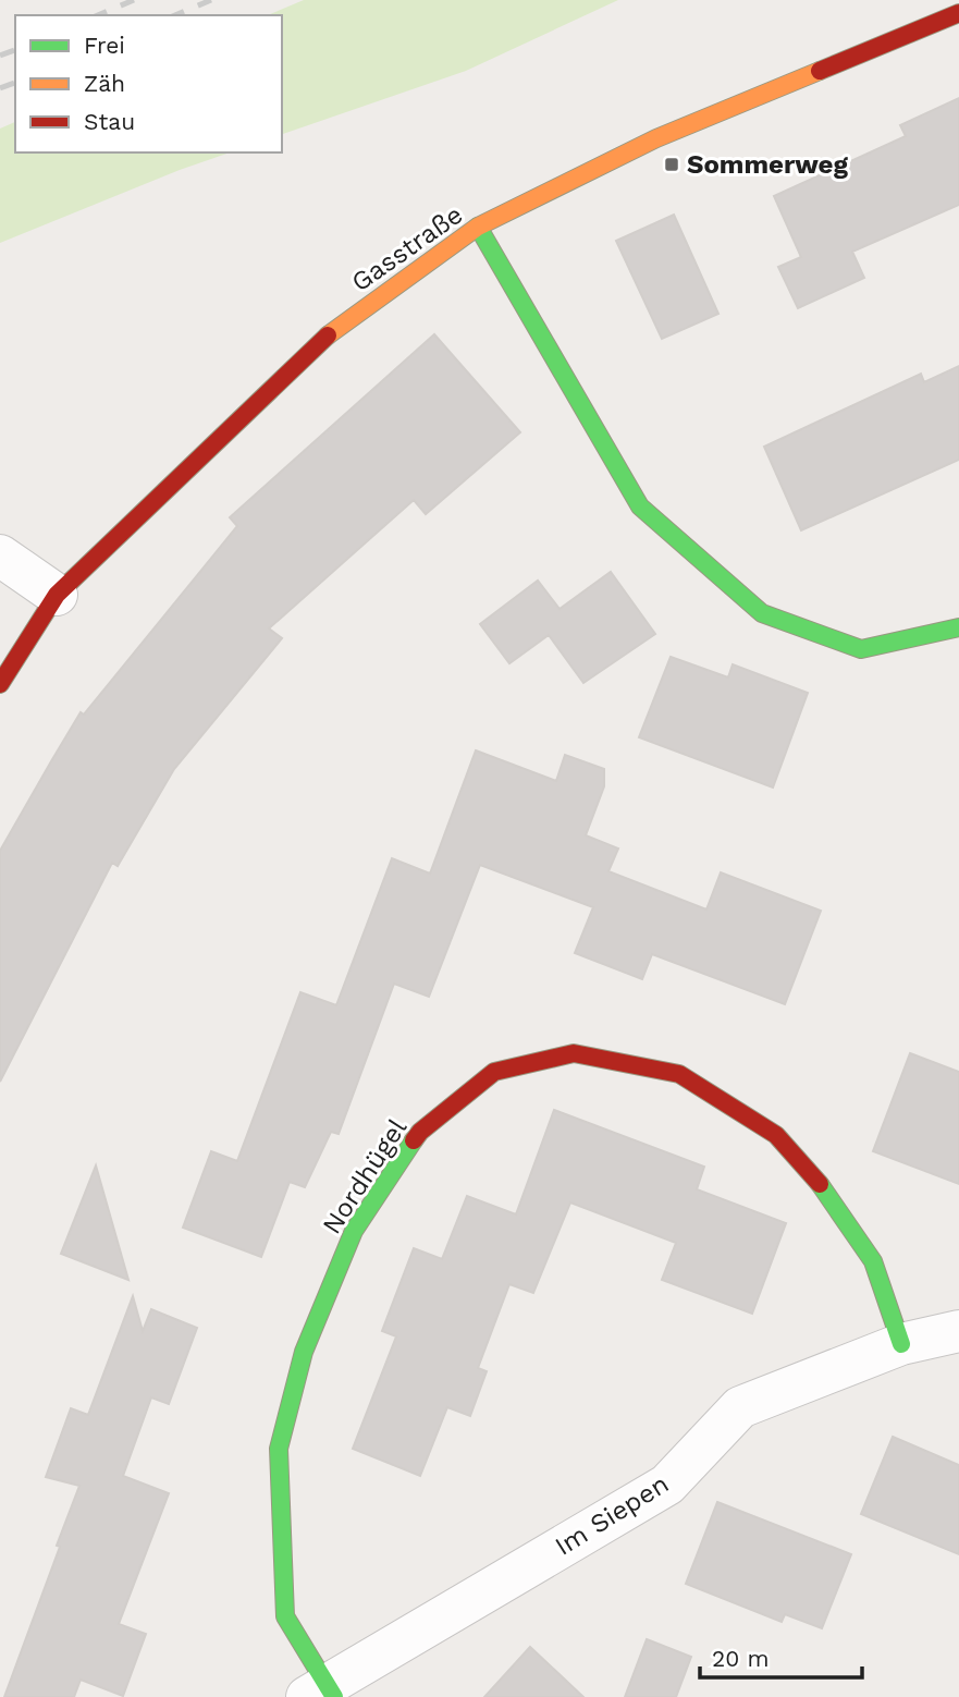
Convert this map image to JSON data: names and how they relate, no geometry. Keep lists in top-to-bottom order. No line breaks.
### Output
{"streets":{"street":["Gasstraße","Nordhügel","Im Siepen"]},"crossings":[["Nordhügel","Im Siepen"]],"places":{"transit":["Sommerweg"]},"legend":["Frei","Zäh","Stau"],"scale_bar":"20 m"}
